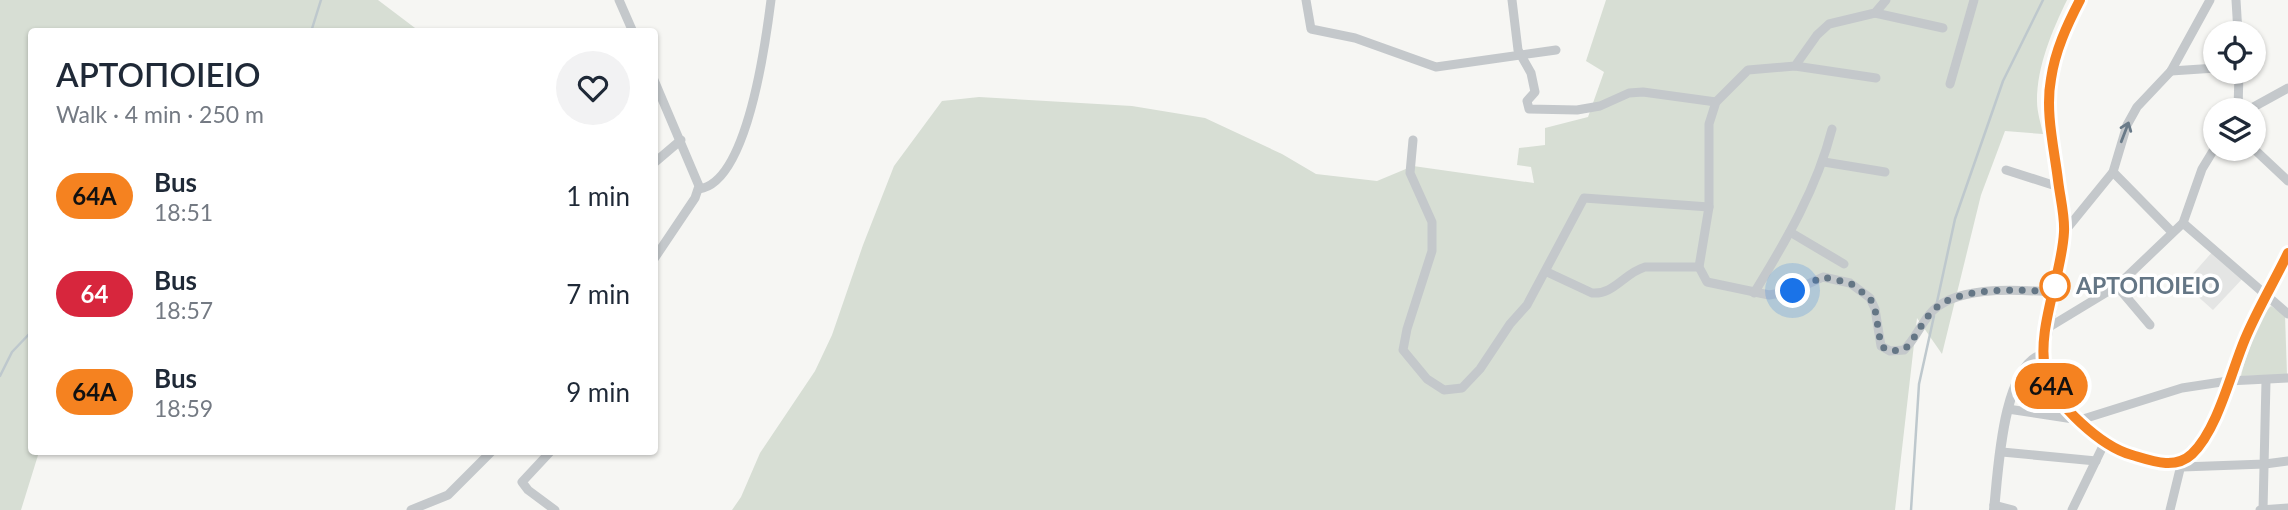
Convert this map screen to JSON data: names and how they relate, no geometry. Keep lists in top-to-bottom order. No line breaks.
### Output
{"places":["ΑΡΤΟΠΟΙΕΙΟ"],"lines":["bus line 64Α"],"page":{"on_map":"64Α","heading":["ΑΡΤΟΠΟΙΕΙΟ","Walk · 4 min · 250 m"],"list":[{"mark":"64Α","name":"Bus","note":"18:51","value":"1 min"},{"mark":"64","name":"Bus","note":"18:57","value":"7 min"},{"mark":"64Α","name":"Bus","note":"18:59","value":"9 min"}]}}
